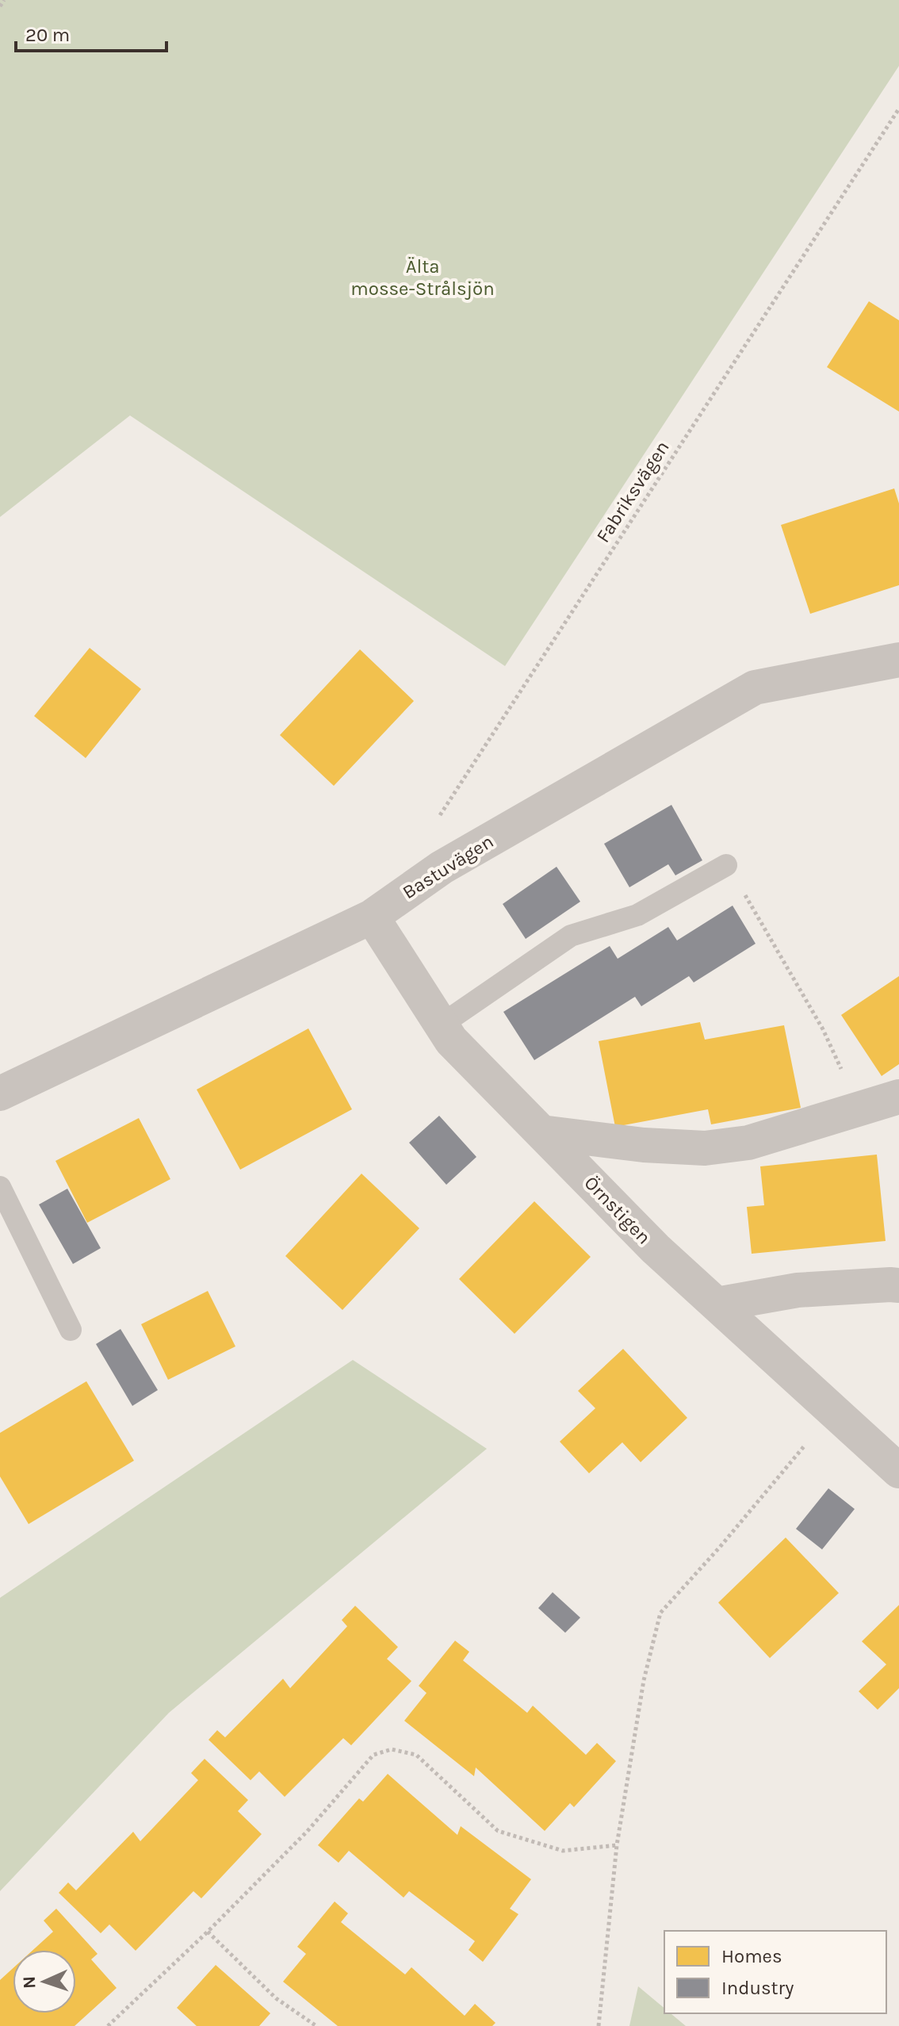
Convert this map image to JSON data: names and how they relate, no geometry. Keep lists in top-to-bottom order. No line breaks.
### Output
{"streets":{"street":["Bastuvägen","Örnstigen"],"path":["Fabriksvägen"]},"crossings":[["Bastuvägen","Örnstigen"]],"parks":["Älta mosse-Strålsjön"],"legend":["Homes","Industry"],"scale_bar":"20 m","north":"left"}
